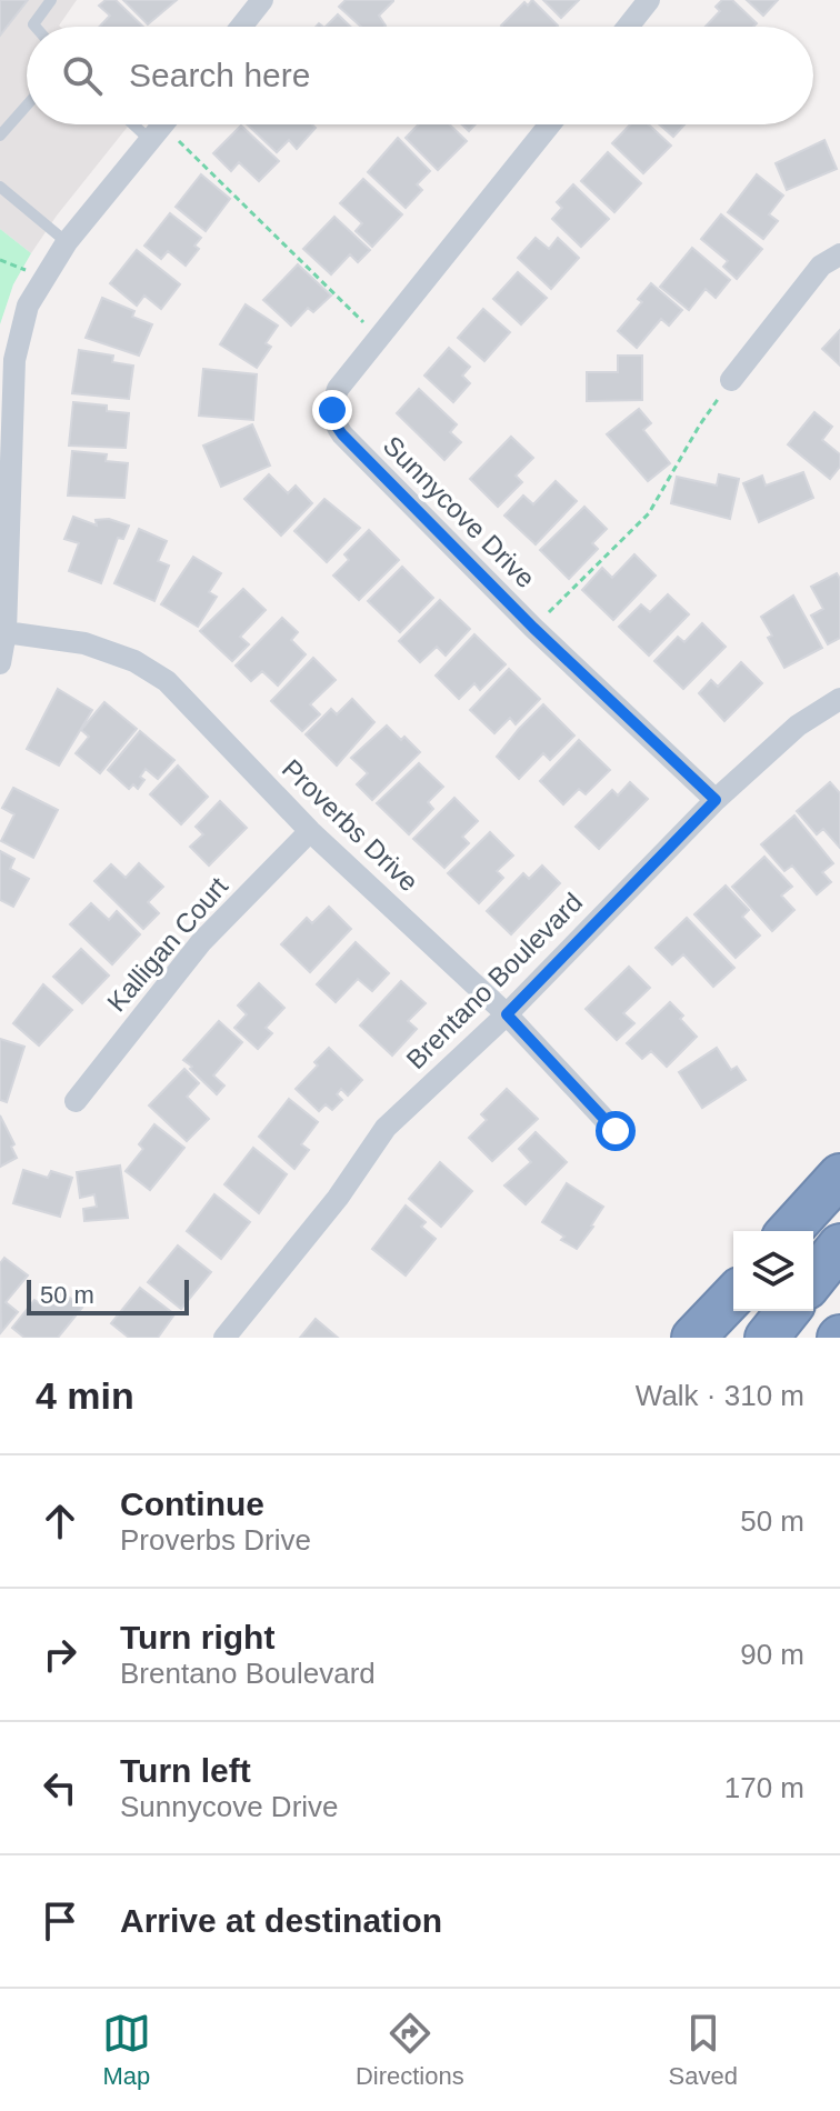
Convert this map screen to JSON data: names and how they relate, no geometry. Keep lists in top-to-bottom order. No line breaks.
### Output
{"streets":{"street":["Sunnycove Drive","Proverbs Drive","Kalligan Court","Brentano Boulevard"]},"crossings":[["Sunnycove Drive","Brentano Boulevard"],["Proverbs Drive","Kalligan Court"],["Proverbs Drive","Brentano Boulevard"]],"scale_bar":"50 m","page":{"search":"Search here","scale":"50 m","heading":["4 min","Walk · 310 m"],"list":[["Continue","Proverbs Drive","50 m"],["Turn right","Brentano Boulevard","90 m"],["Turn left","Sunnycove Drive","170 m"],"Arrive at destination"],"nav":["Map","Directions","Saved"]}}
